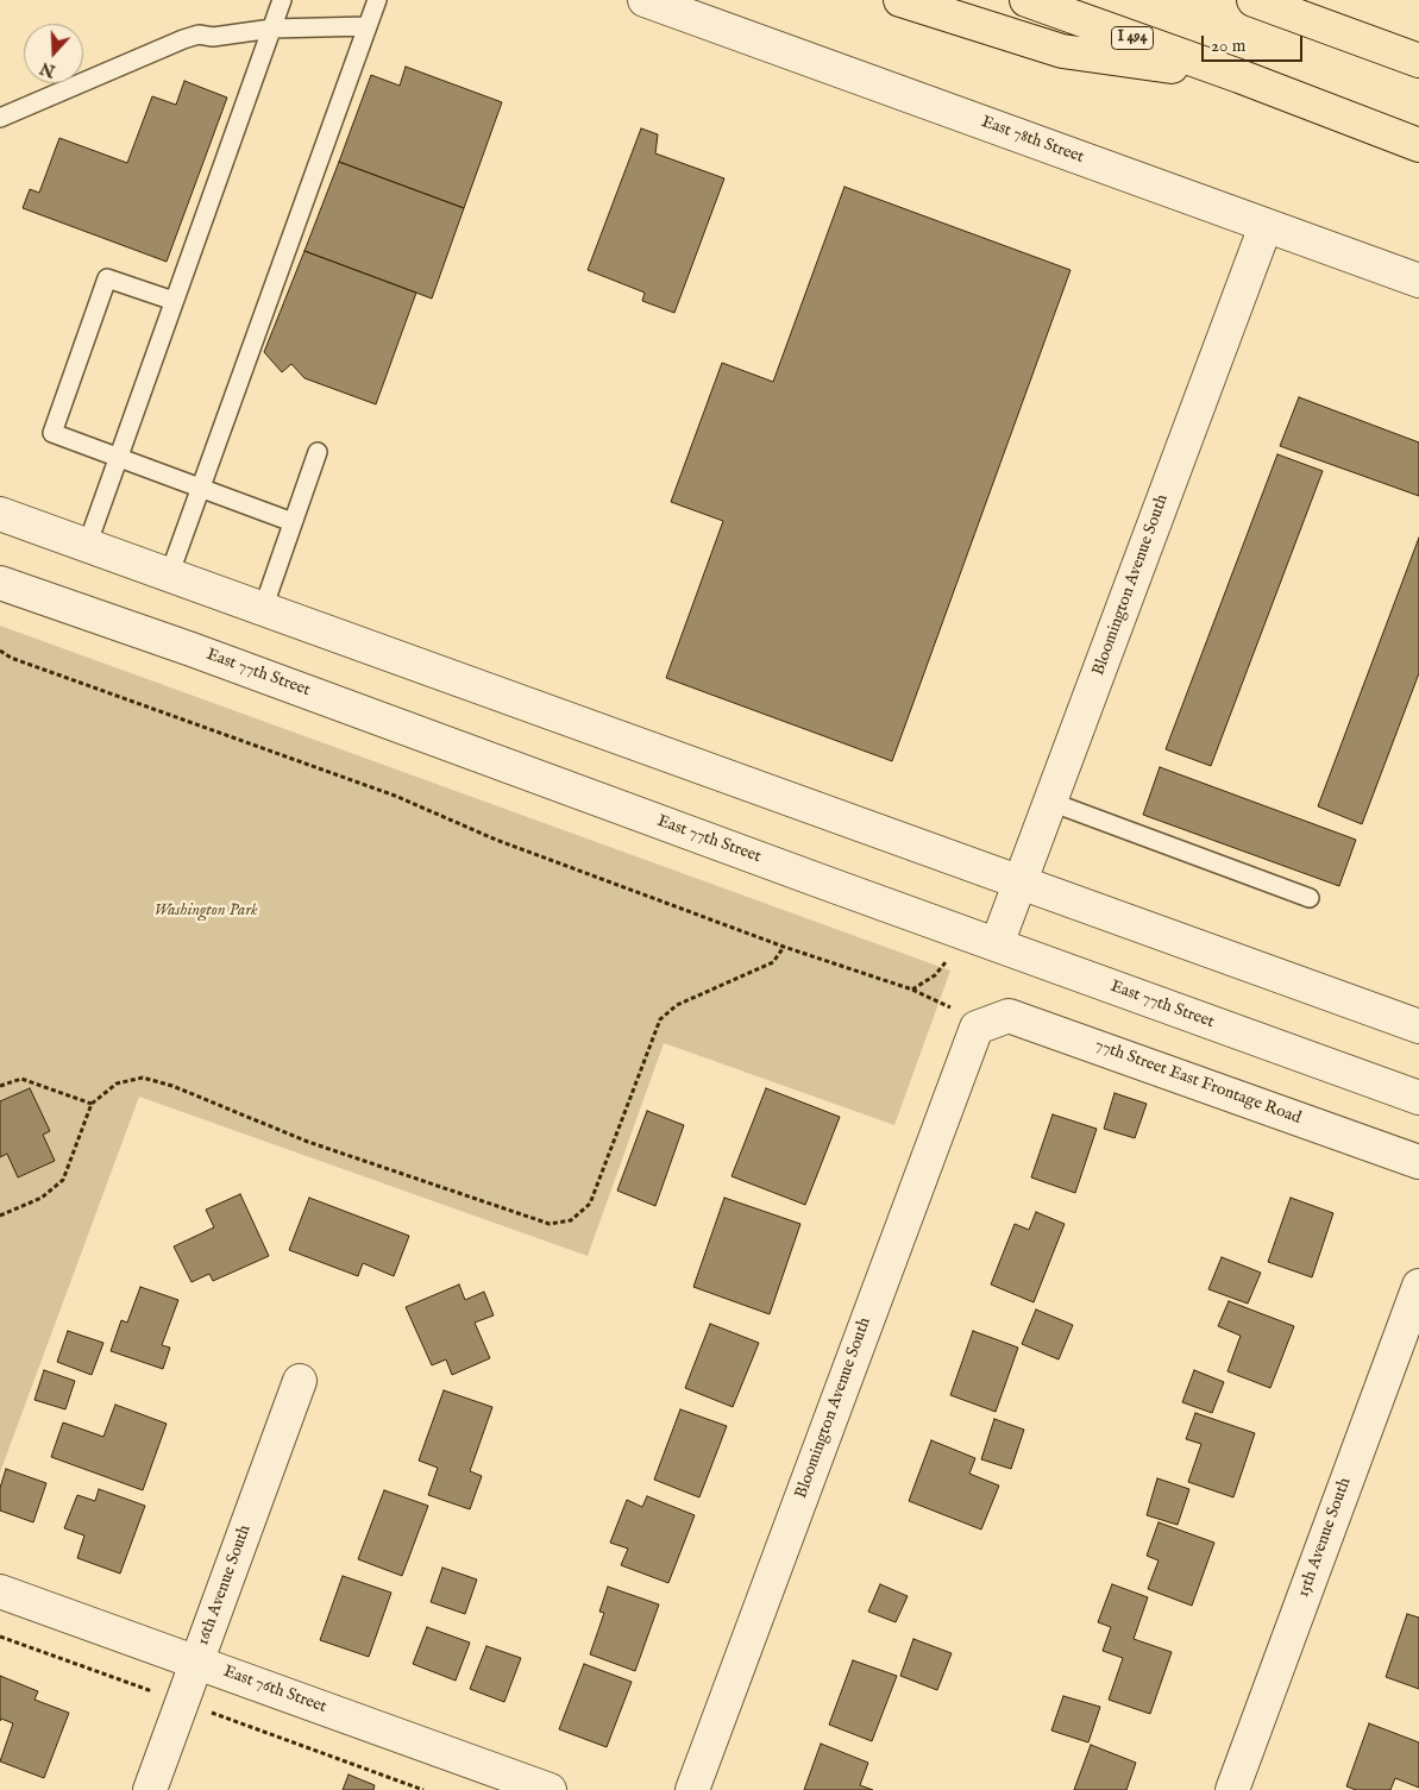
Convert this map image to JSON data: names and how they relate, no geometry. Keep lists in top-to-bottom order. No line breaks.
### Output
{"streets":{"highway":["I 494"],"street":["East 78th Street","Bloomington Avenue South","East 77th Street","77th Street East Frontage Road","15th Avenue South","16th Avenue South","East 76th Street"]},"crossings":[["East 78th Street","Bloomington Avenue South"],["Bloomington Avenue South","East 77th Street"],["Bloomington Avenue South","77th Street East Frontage Road"],["16th Avenue South","East 76th Street"]],"parks":["Washington Park"],"scale_bar":"20 m","north":"bottom"}
